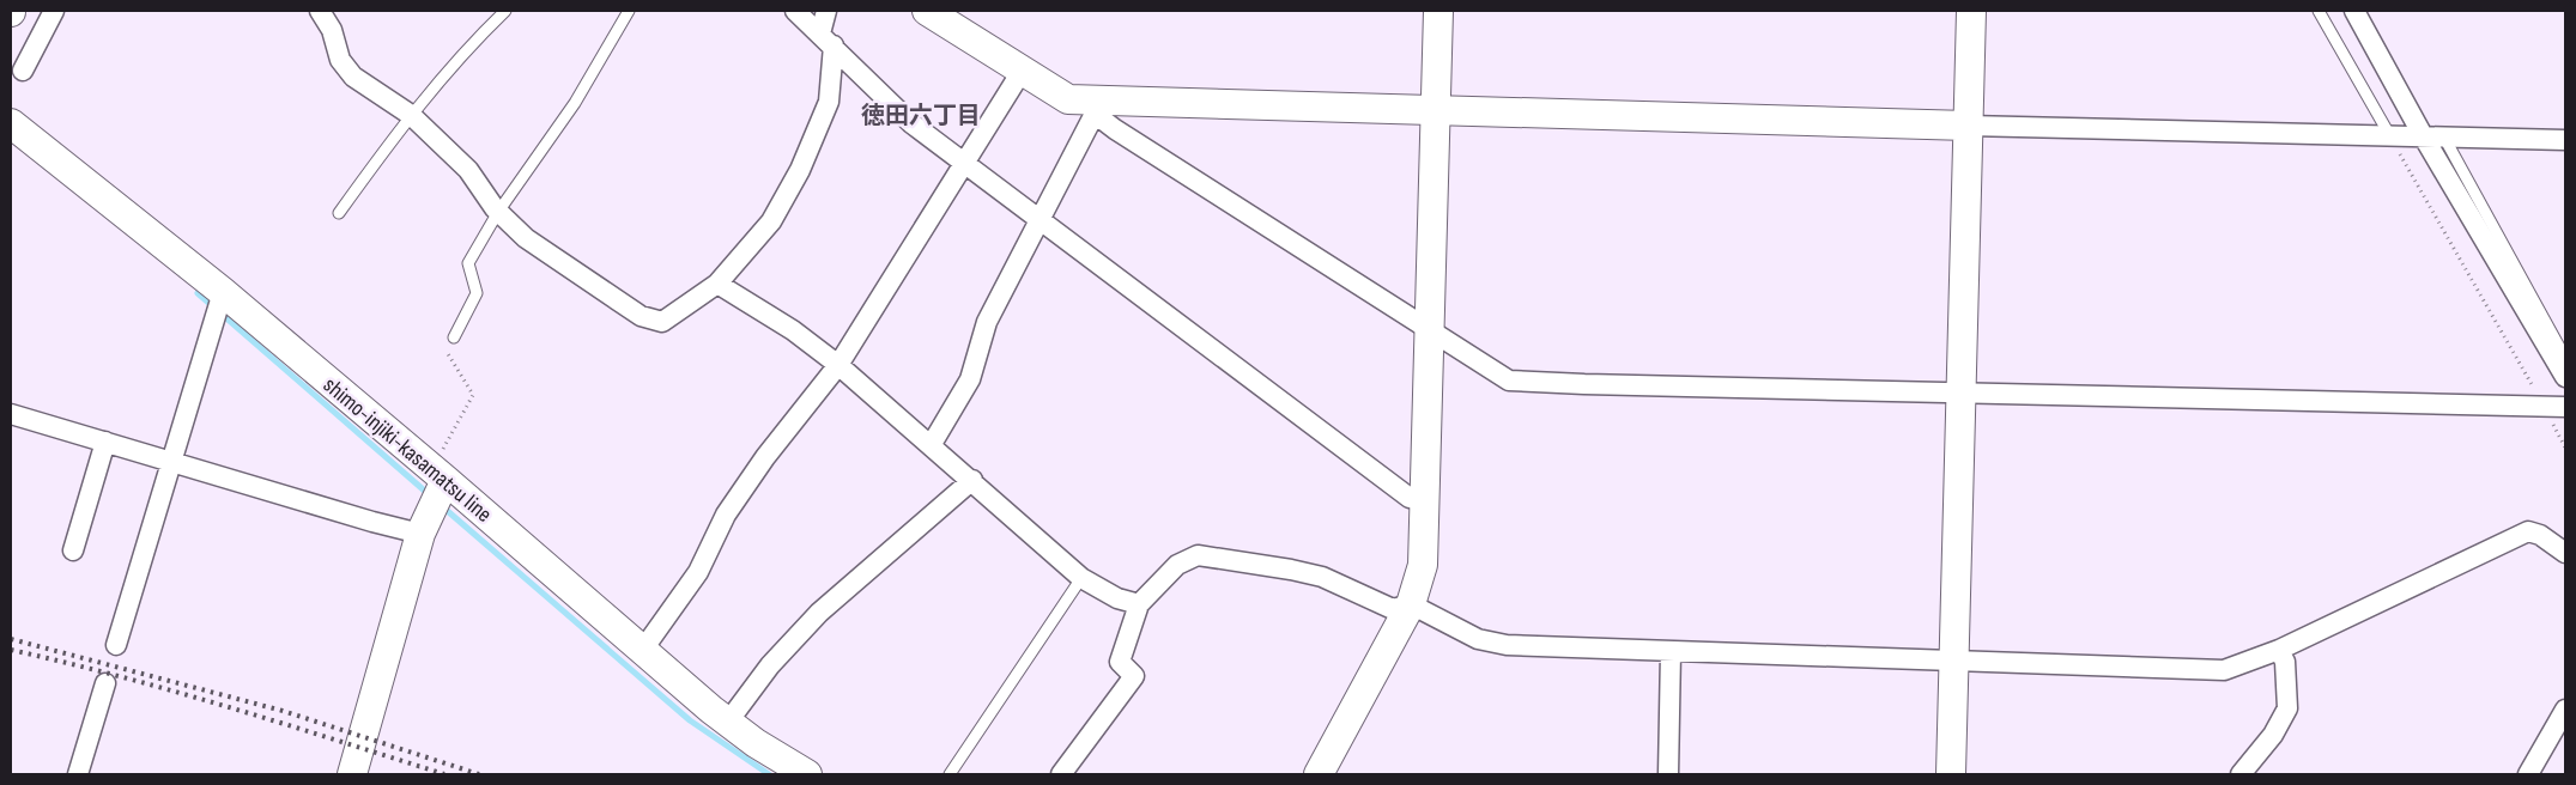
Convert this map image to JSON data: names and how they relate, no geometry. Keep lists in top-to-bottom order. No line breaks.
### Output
{"streets":{"street":["shimo-injiki-kasamatsu line"]},"districts":["徳田六丁目"]}
